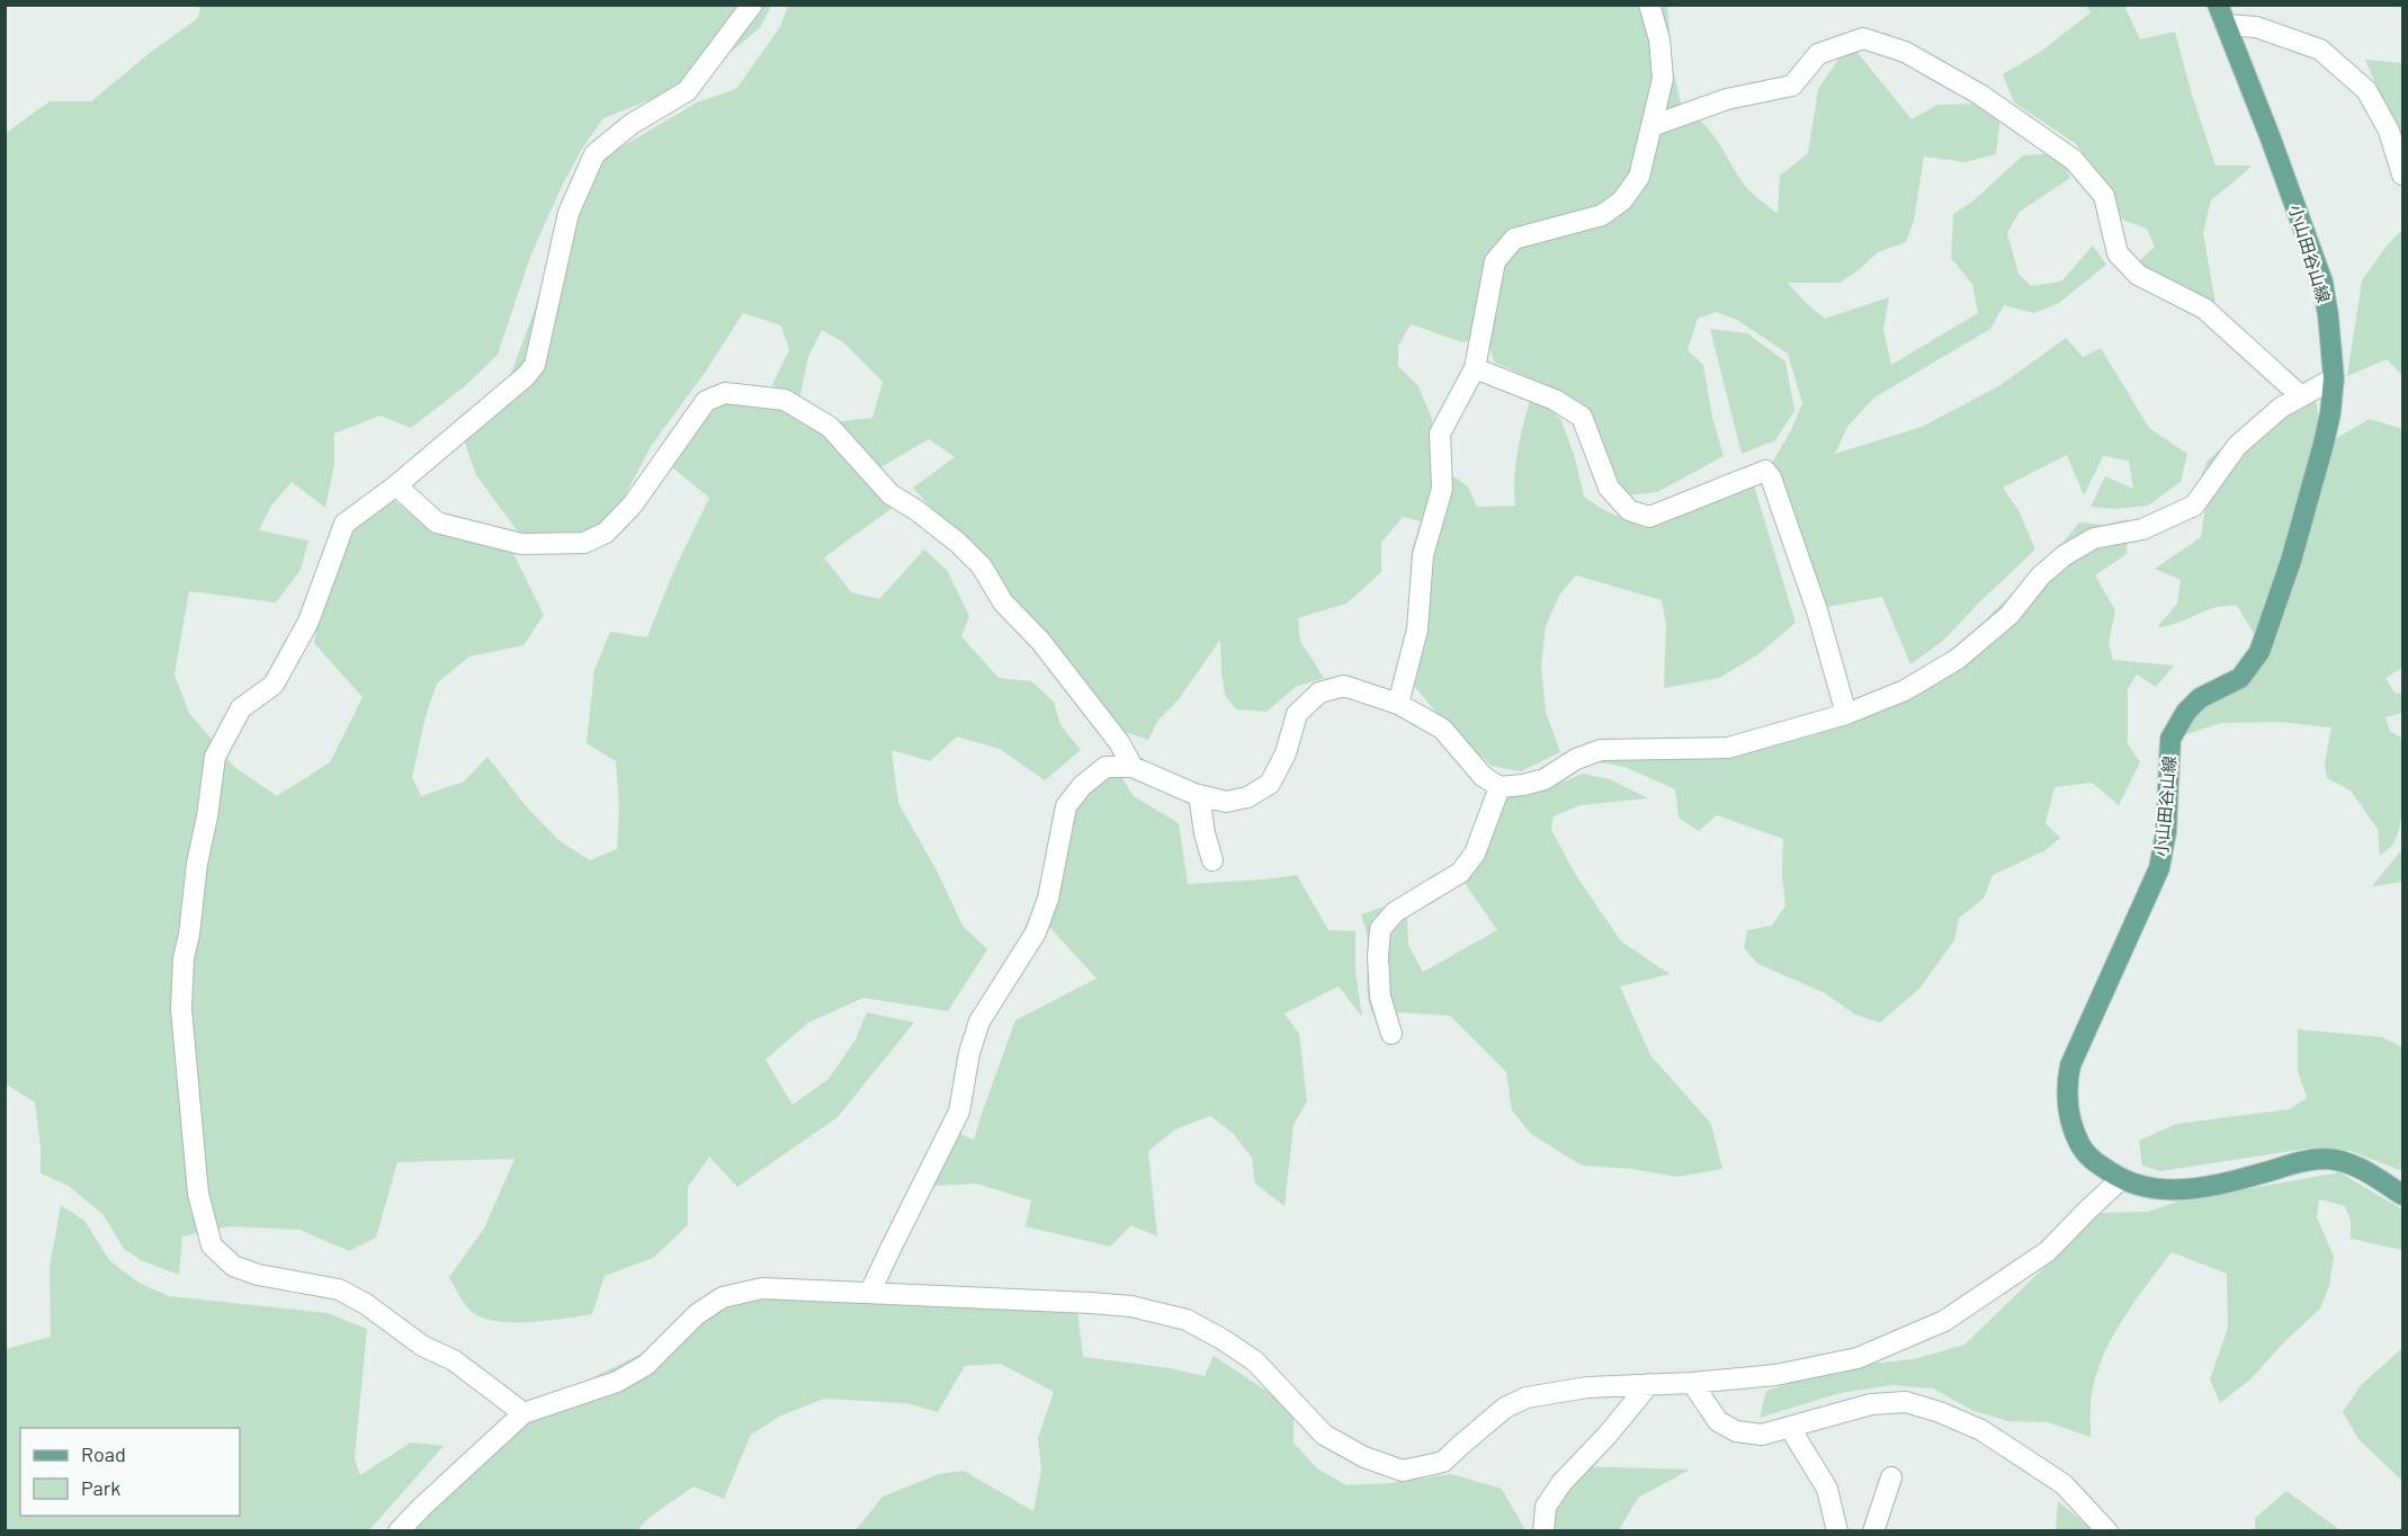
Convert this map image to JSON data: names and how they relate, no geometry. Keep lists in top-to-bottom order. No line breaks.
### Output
{"streets":{"main road":["小山田谷山線"]},"legend":["Road","Park"]}
